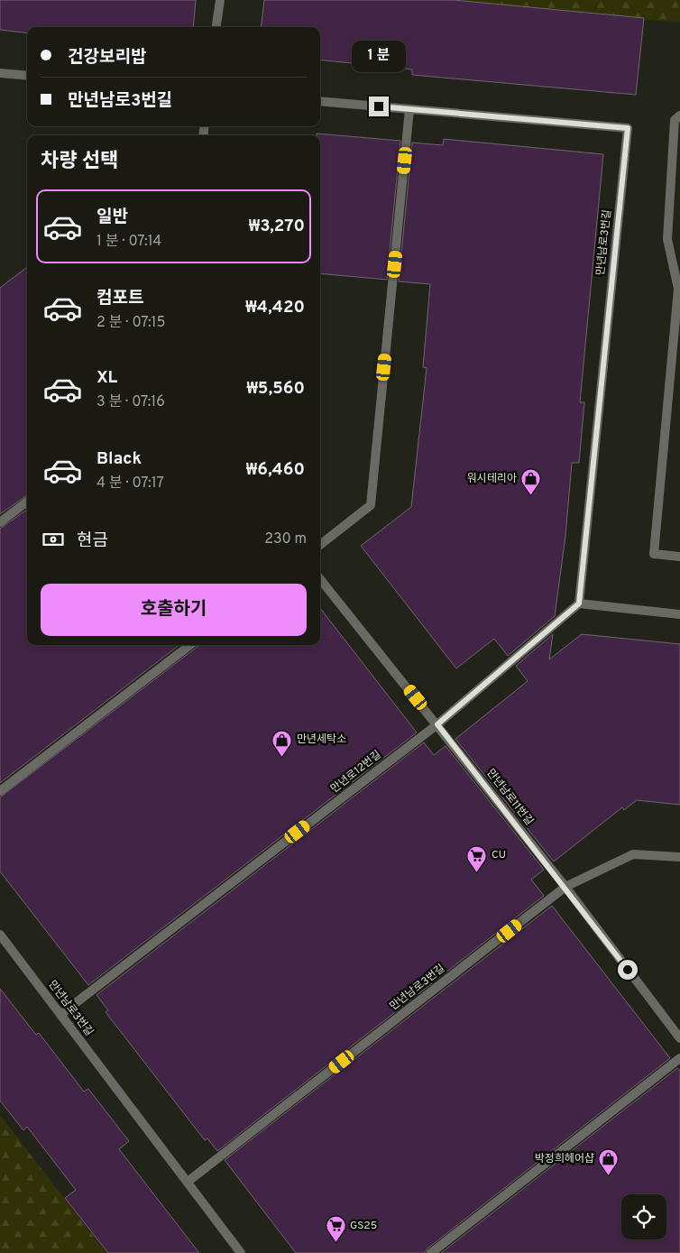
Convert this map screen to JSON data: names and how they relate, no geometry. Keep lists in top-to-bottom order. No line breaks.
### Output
{"streets":{"street":["만년남로3번길","만년로12번길","만년남로11번길"]},"crossings":[["만년남로3번길","만년로12번길"],["만년남로3번길","만년남로11번길"],["만년로12번길","만년남로11번길"]],"places":{"shop":["워시테리아","만년세탁소","박정희헤어샵"],"supermarket":["CU","GS25"]},"page":{"banner":["건강보리밥","만년남로3번길"],"bubble":"1 분","heading":"차량 선택","list":[{"name":"일반","note":"1 분 · 07:14","value":"₩3,270"},{"name":"컴포트","note":"2 분 · 07:15","value":"₩4,420"},{"name":"XL","note":"3 분 · 07:16","value":"₩5,560"},{"name":"Black","note":"4 분 · 07:17","value":"₩6,460"}],"pay":["현금","230 m"],"buttons":"호출하기"}}
